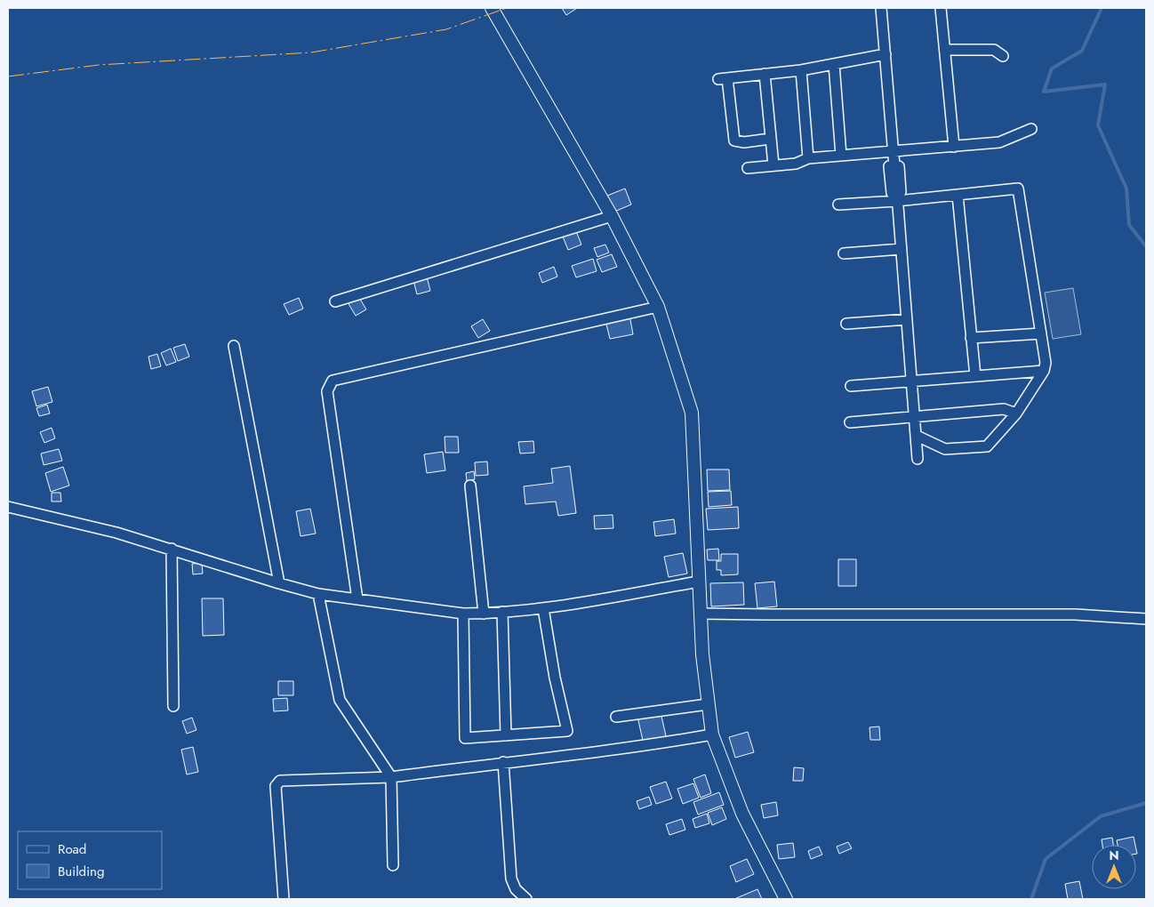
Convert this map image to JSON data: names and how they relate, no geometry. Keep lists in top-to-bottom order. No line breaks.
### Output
{"legend":["Road","Building"],"north":"top"}
